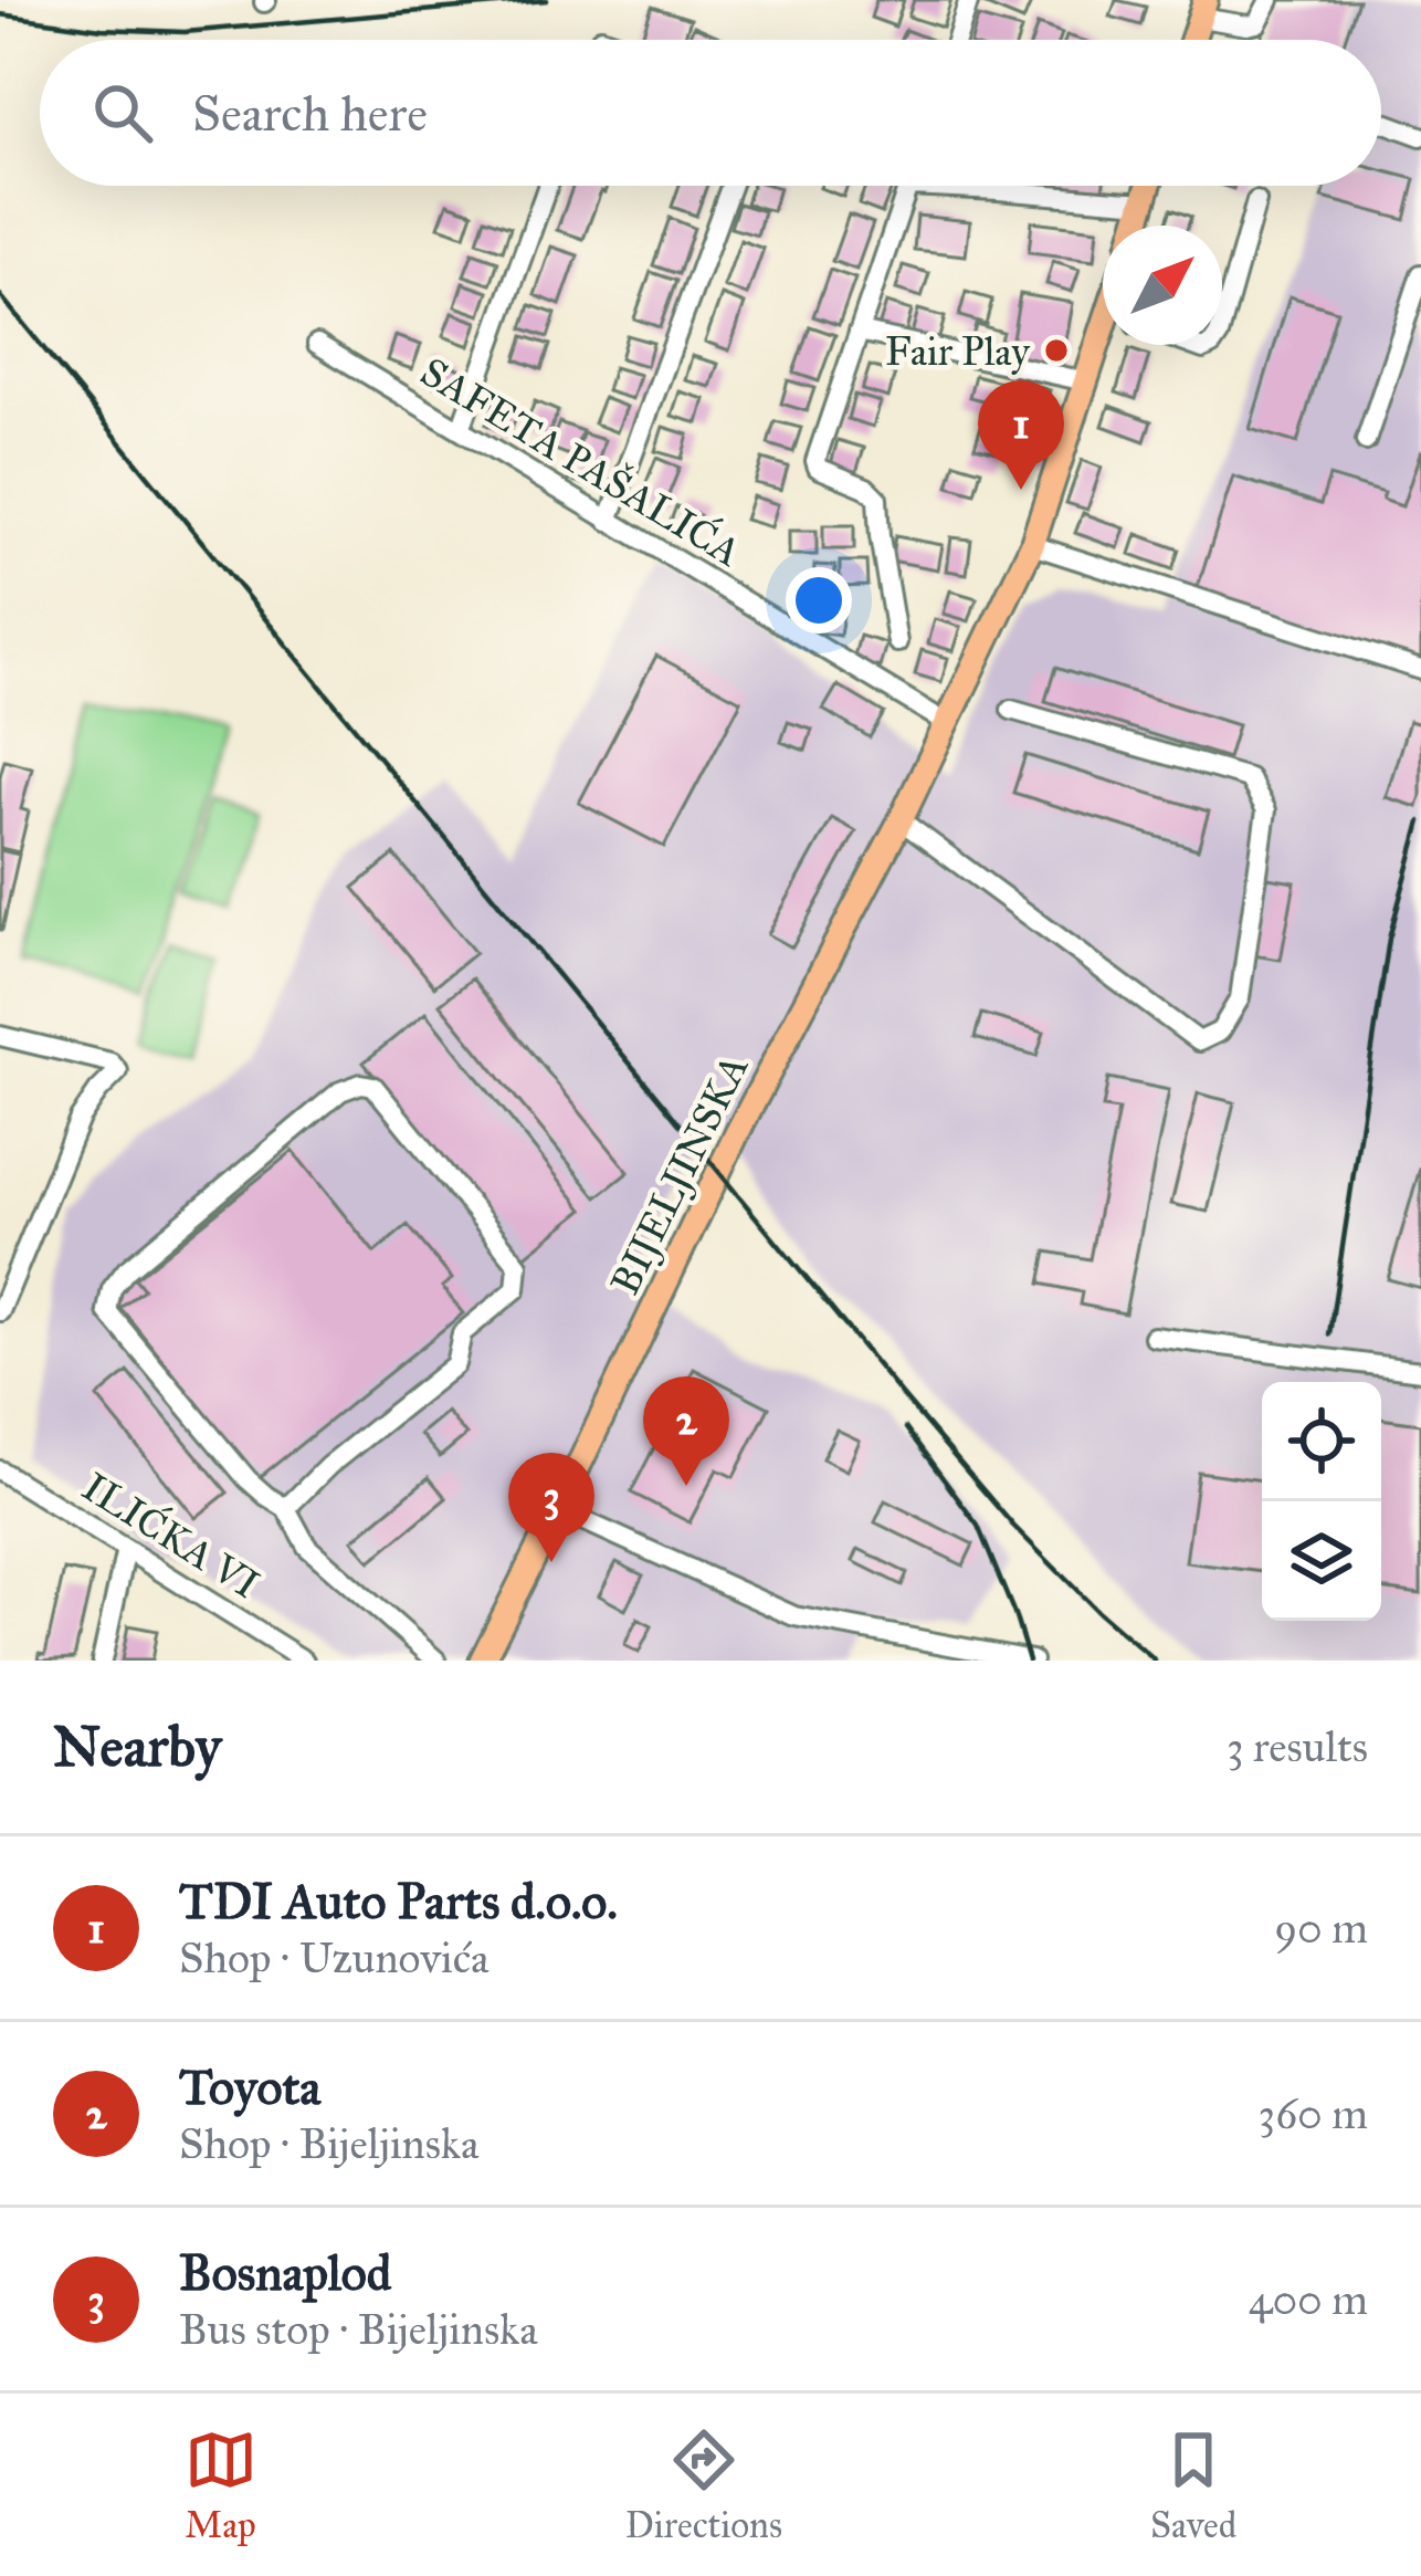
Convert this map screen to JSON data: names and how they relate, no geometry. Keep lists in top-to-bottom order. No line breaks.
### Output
{"streets":{"main road":["BIJELJINSKA"],"street":["SAFETA PAŠALIĆA","ILIĆKA VI"]},"crossings":[["SAFETA PAŠALIĆA","BIJELJINSKA"]],"places":["Fair Play"],"north":"top right","page":{"search":"Search here","pins":["1","2","3"],"heading":["Nearby","3 results"],"list":[{"mark":"1","name":"TDI Auto Parts d.o.o.","note":"Shop · Uzunovića","value":"90 m"},{"mark":"2","name":"Toyota","note":"Shop · Bijeljinska","value":"360 m"},{"mark":"3","name":"Bosnaplod","note":"Bus stop · Bijeljinska","value":"400 m"}],"nav":["Map","Directions","Saved"]}}
